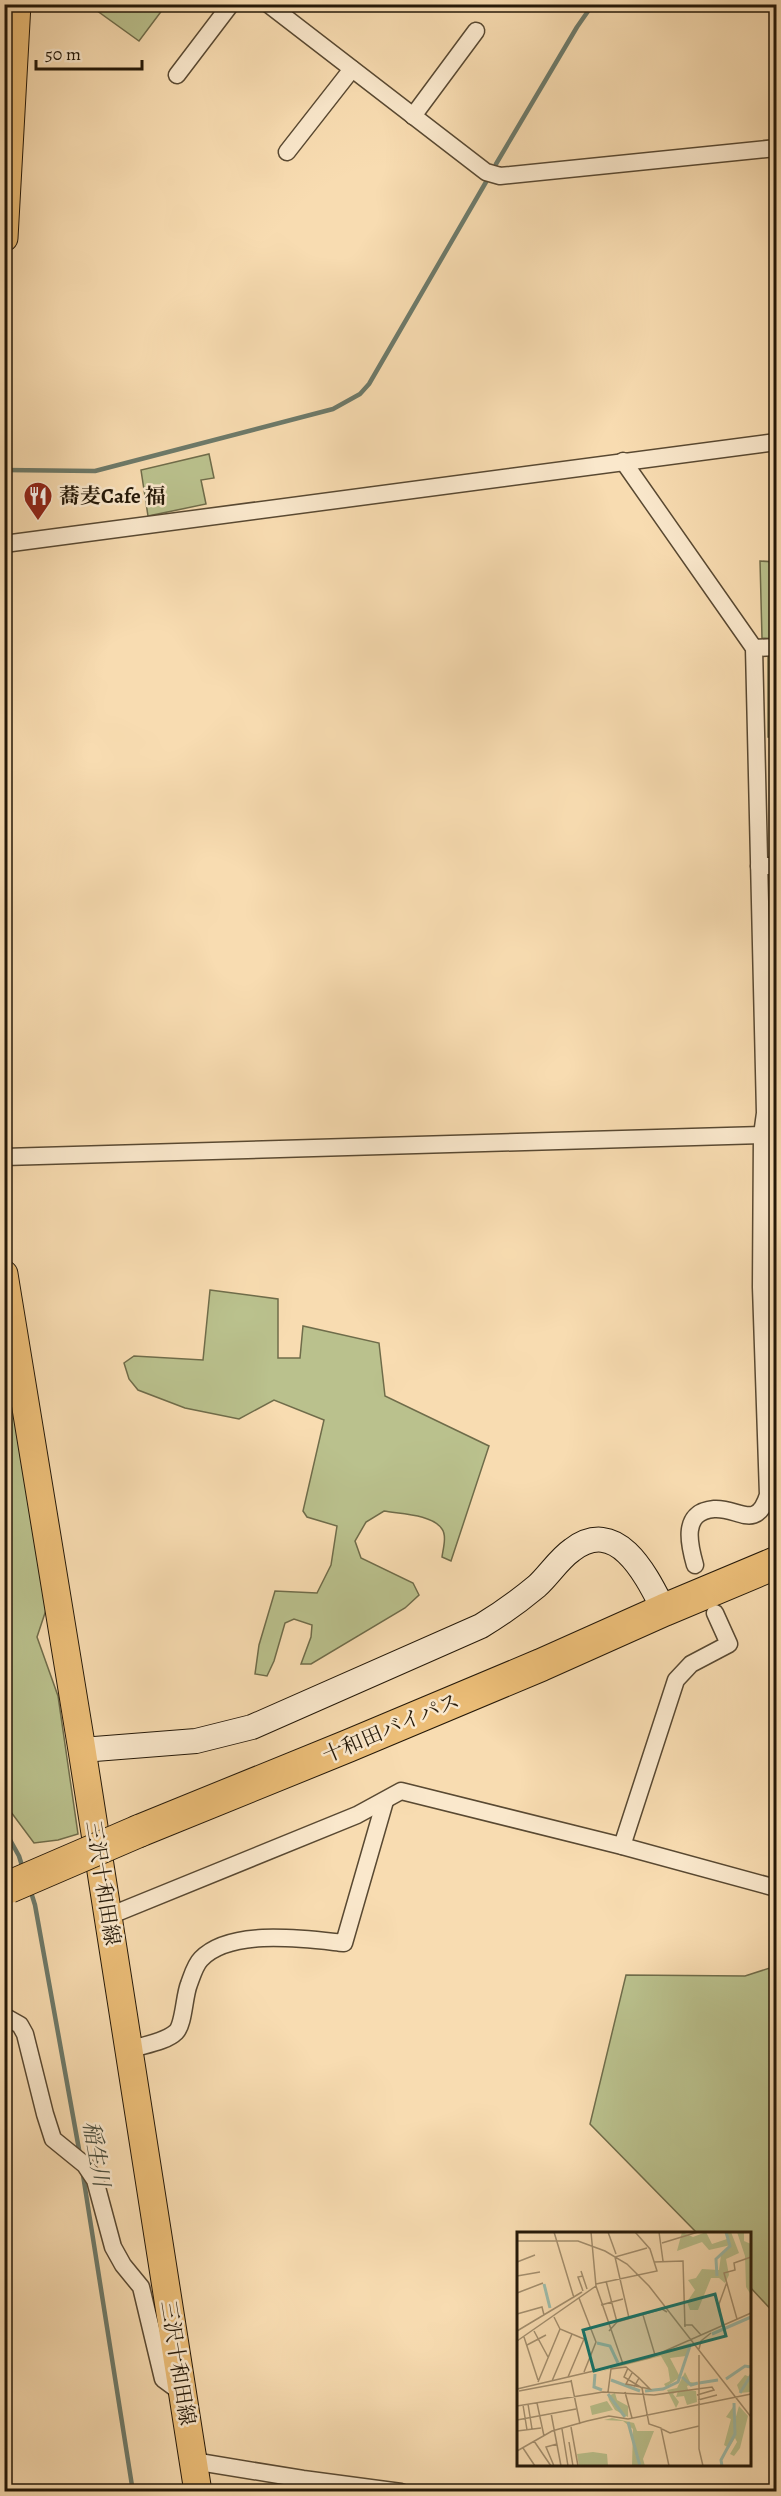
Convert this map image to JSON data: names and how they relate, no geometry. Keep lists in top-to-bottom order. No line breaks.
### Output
{"streets":{"highway":["十和田バイパス"],"main road":["三沢十和田線"]},"water":["稲生川"],"places":{"restaurant":["蕎麦Cafe 福"]},"scale_bar":"50 m"}
